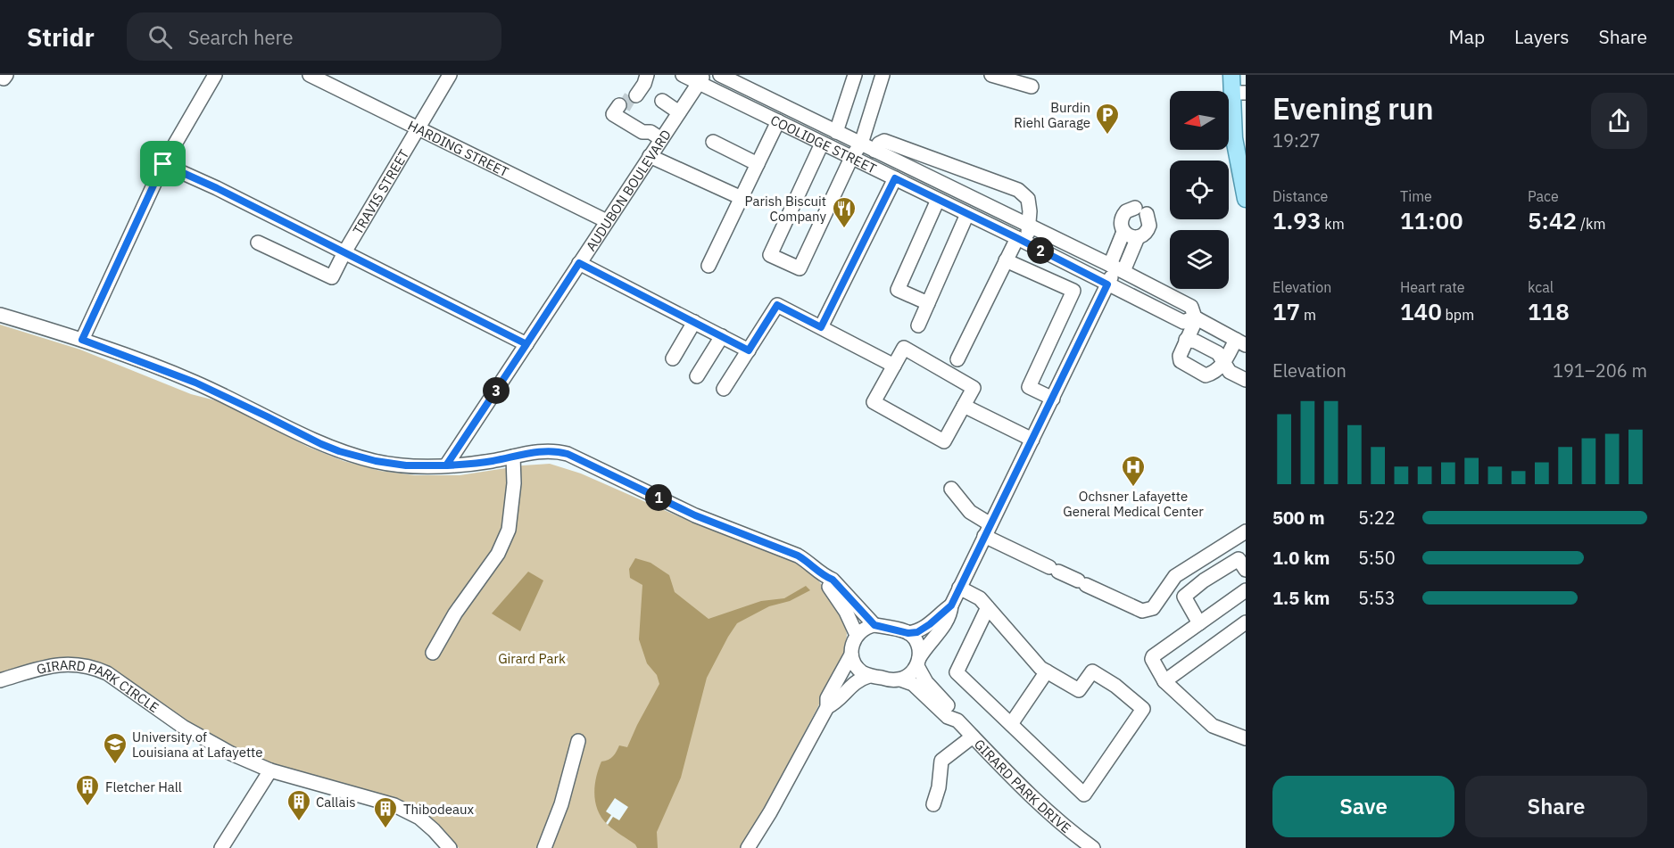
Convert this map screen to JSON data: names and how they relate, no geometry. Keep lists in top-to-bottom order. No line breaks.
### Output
{"streets":{"street":["COOLIDGE STREET","HARDING STREET","AUDUBON BOULEVARD","TRAVIS STREET","GIRARD PARK CIRCLE","GIRARD PARK DRIVE"]},"crossings":[["COOLIDGE STREET","AUDUBON BOULEVARD"],["HARDING STREET","AUDUBON BOULEVARD"],["HARDING STREET","TRAVIS STREET"]],"parks":["Girard Park"],"places":{"parking":["Burdin Riehl Garage"],"restaurant":["Parish Biscuit Company"],"hospital":["Ochsner Lafayette General Medical Center"],"school or university":["University of Louisiana at Lafayette"],"building":["Fletcher Hall","Callais","Thibodeaux"]},"north":"left","page":{"header":"Stridr","search":"Search here","nav":["Map","Layers","Share"],"heading":["Evening run","19:27"],"stats":[["Distance","1.93 km"],["Time","11:00"],["Pace","5:42 /km"],["Elevation","17 m"],["Heart rate","140 bpm"],["kcal","118"]],"pins":["2","3","1"],"chart":["Elevation","191–206 m"],"list":[{"name":"500 m","note":"5:22"},{"name":"1.0 km","note":"5:50"},{"name":"1.5 km","note":"5:53"}],"buttons":["Save","Share"]}}
